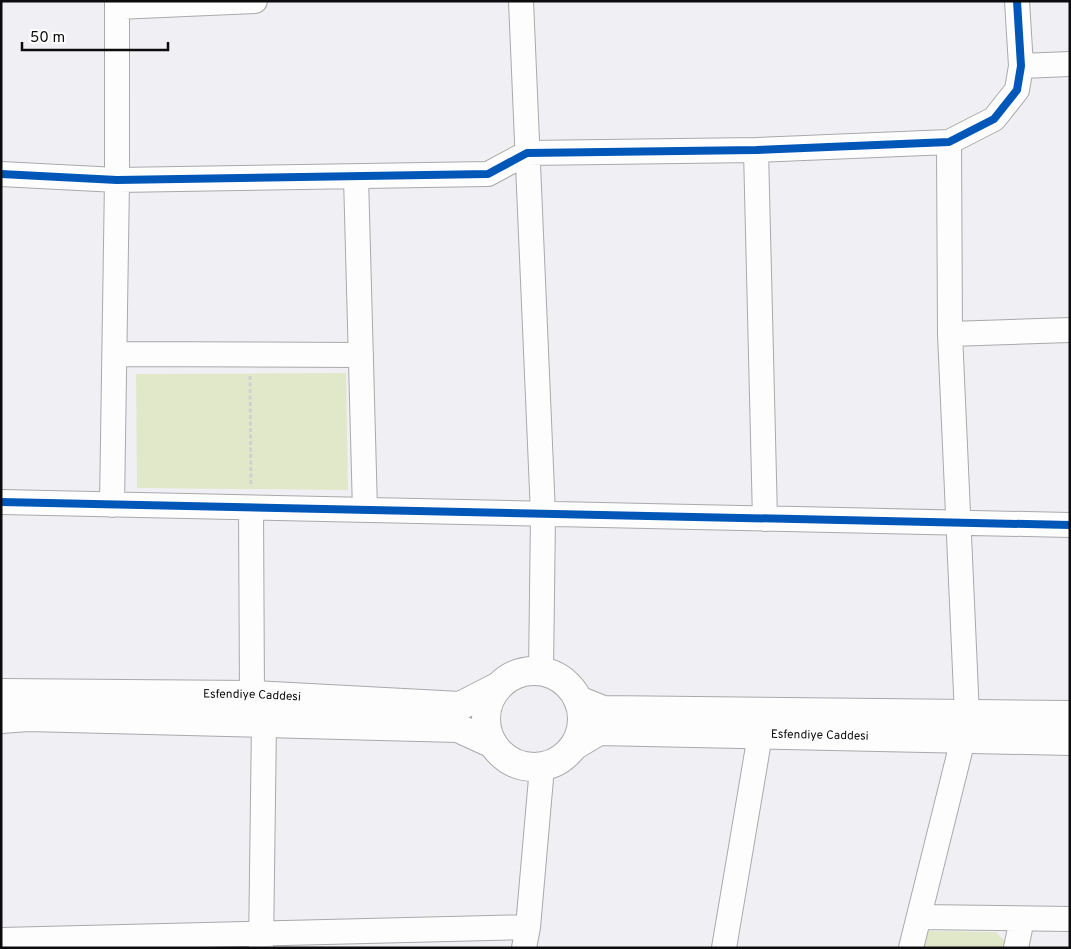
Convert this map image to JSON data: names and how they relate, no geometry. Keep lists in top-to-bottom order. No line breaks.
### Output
{"streets":{"street":["Esfendiye Caddesi"]},"scale_bar":"50 m"}
